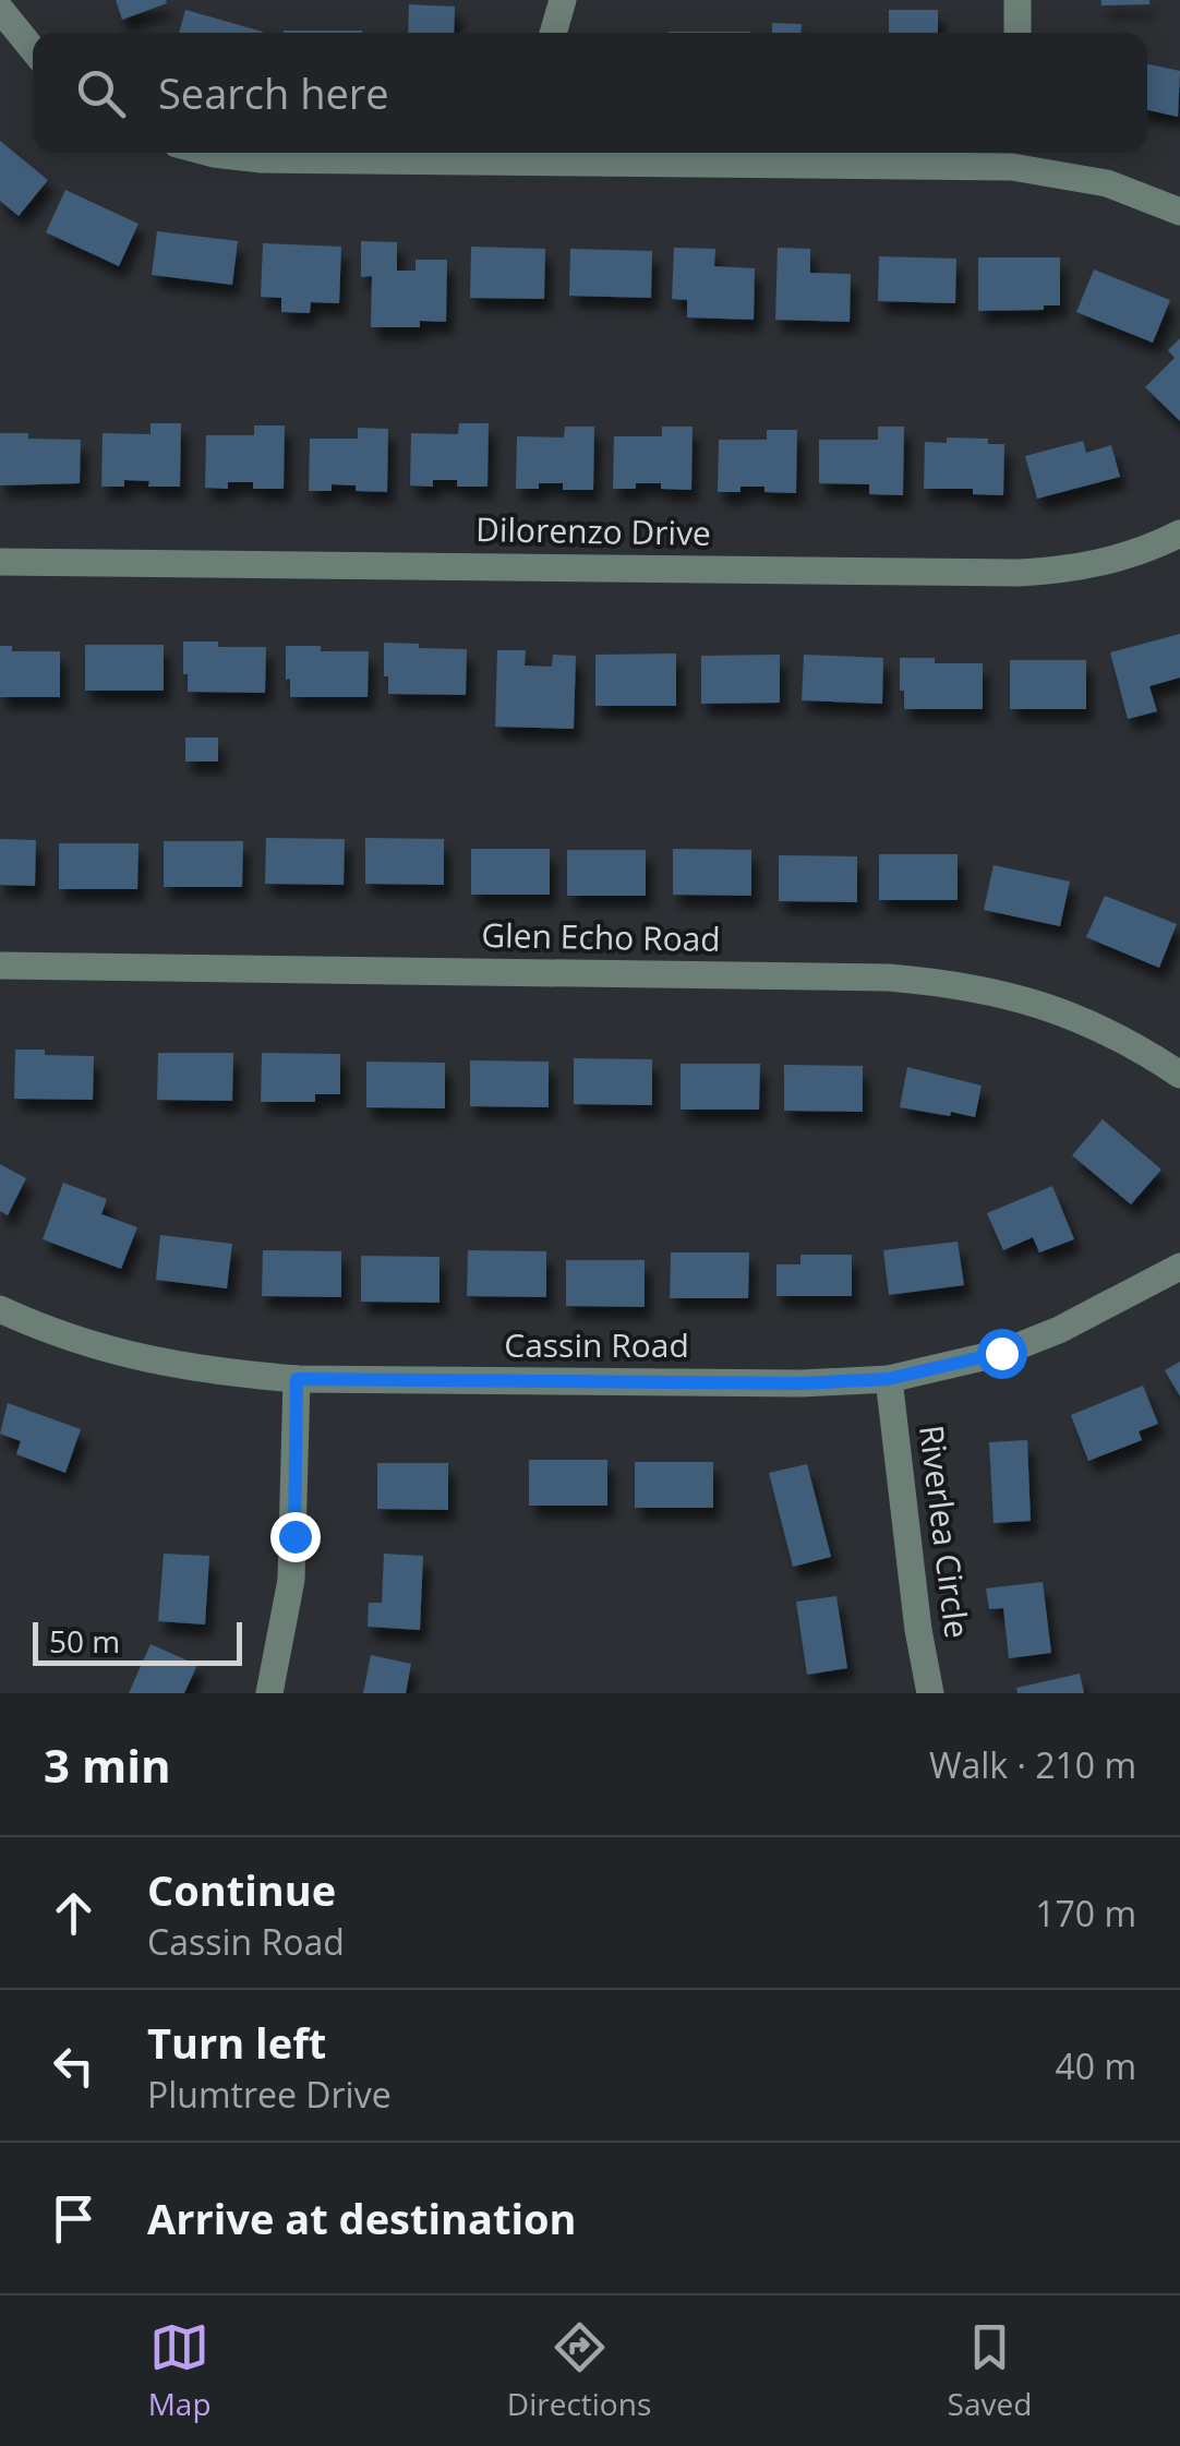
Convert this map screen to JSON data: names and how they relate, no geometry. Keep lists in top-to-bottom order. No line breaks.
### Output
{"streets":{"street":["Dilorenzo Drive","Glen Echo Road","Cassin Road","Riverlea Circle"]},"crossings":[["Cassin Road","Riverlea Circle"]],"scale_bar":"50 m","page":{"search":"Search here","scale":"50 m","heading":["3 min","Walk · 210 m"],"list":[["Continue","Cassin Road","170 m"],["Turn left","Plumtree Drive","40 m"],"Arrive at destination"],"nav":["Map","Directions","Saved"]}}
